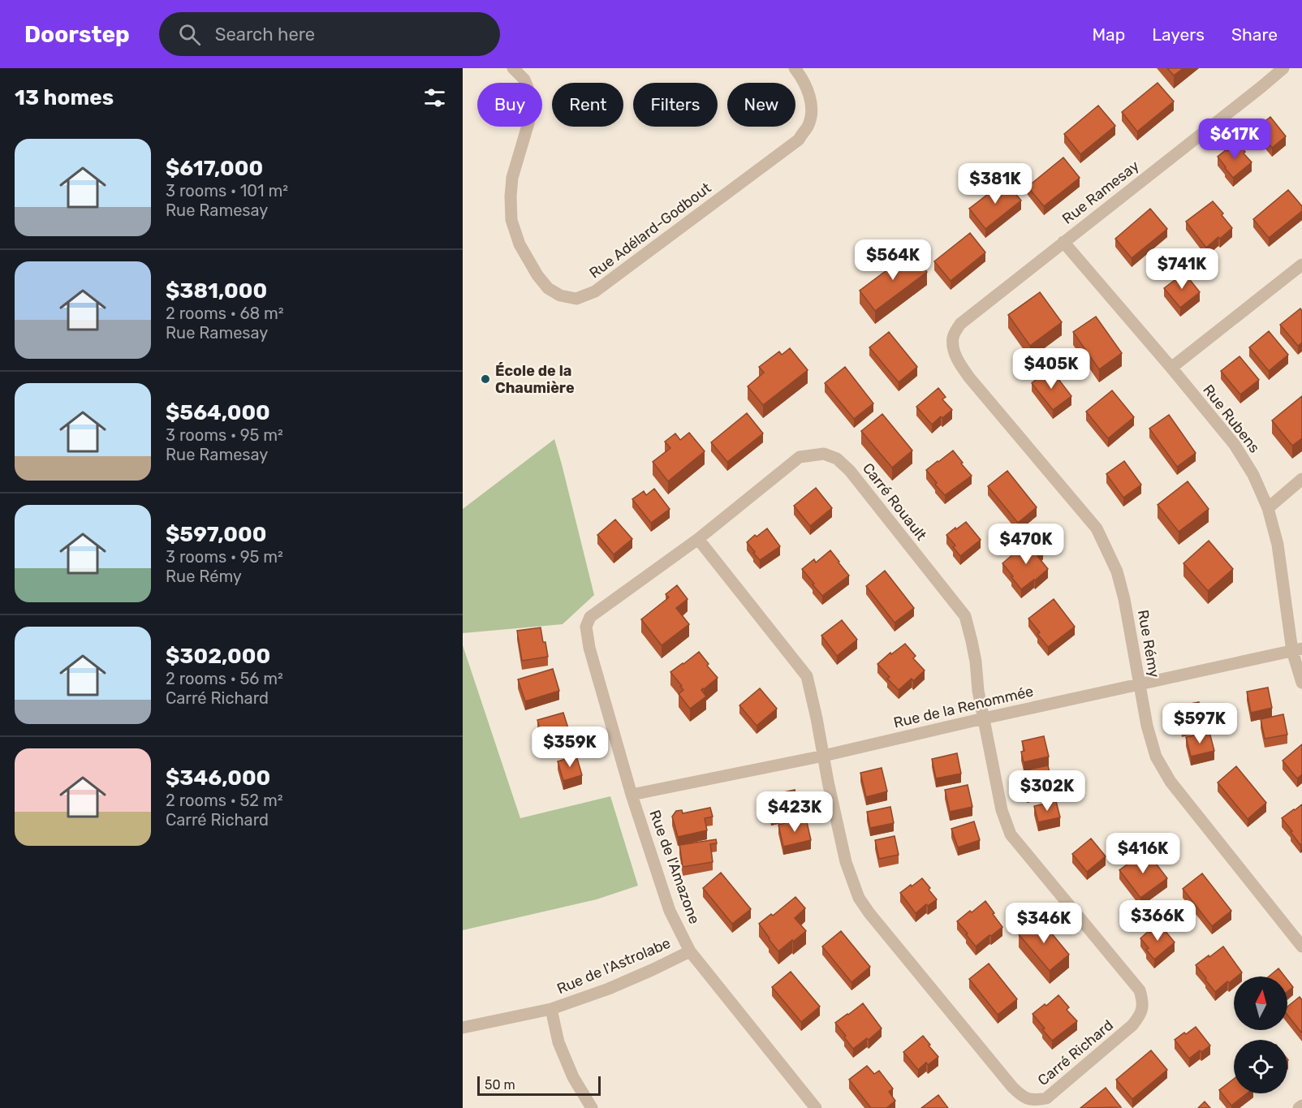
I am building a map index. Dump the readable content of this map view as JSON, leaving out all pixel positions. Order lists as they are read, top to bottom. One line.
{"streets":{"street":["Rue Ramesay","Rue Adélard-Godbout","Rue Rubens","Carré Rouault","Rue Rémy","Rue de la Renommée","Rue de l'Amazone","Rue de l'Astrolabe","Carré Richard"]},"crossings":[["Rue Ramesay","Rue Rubens"],["Rue Ramesay","Rue Rémy"],["Rue Rubens","Rue de la Renommée"],["Carré Rouault","Rue de la Renommée"],["Carré Rouault","Rue de l'Amazone"],["Carré Rouault","Carré Richard"],["Rue Rémy","Rue de la Renommée"],["Rue de la Renommée","Rue de l'Amazone"],["Rue de la Renommée","Carré Richard"],["Rue de l'Amazone","Rue de l'Astrolabe"]],"places":["École de la Chaumière"],"scale_bar":"50 m","north":"top","page":{"header":"Doorstep","search":"Search here","nav":["Map","Layers","Share"],"heading":"13 homes","chip":["Buy","Rent","Filters","New"],"price":["$617K","$381K","$564K","$741K","$405K","$470K","$597K","$359K","$302K","$423K","$416K","$366K","$346K"],"list":[{"name":"$617,000","note":"3 rooms · 101 m² · Rue Ramesay"},{"name":"$381,000","note":"2 rooms · 68 m² · Rue Ramesay"},{"name":"$564,000","note":"3 rooms · 95 m² · Rue Ramesay"},{"name":"$597,000","note":"3 rooms · 95 m² · Rue Rémy"},{"name":"$302,000","note":"2 rooms · 56 m² · Carré Richard"},{"name":"$346,000","note":"2 rooms · 52 m² · Carré Richard"}],"scale":"50 m"}}
